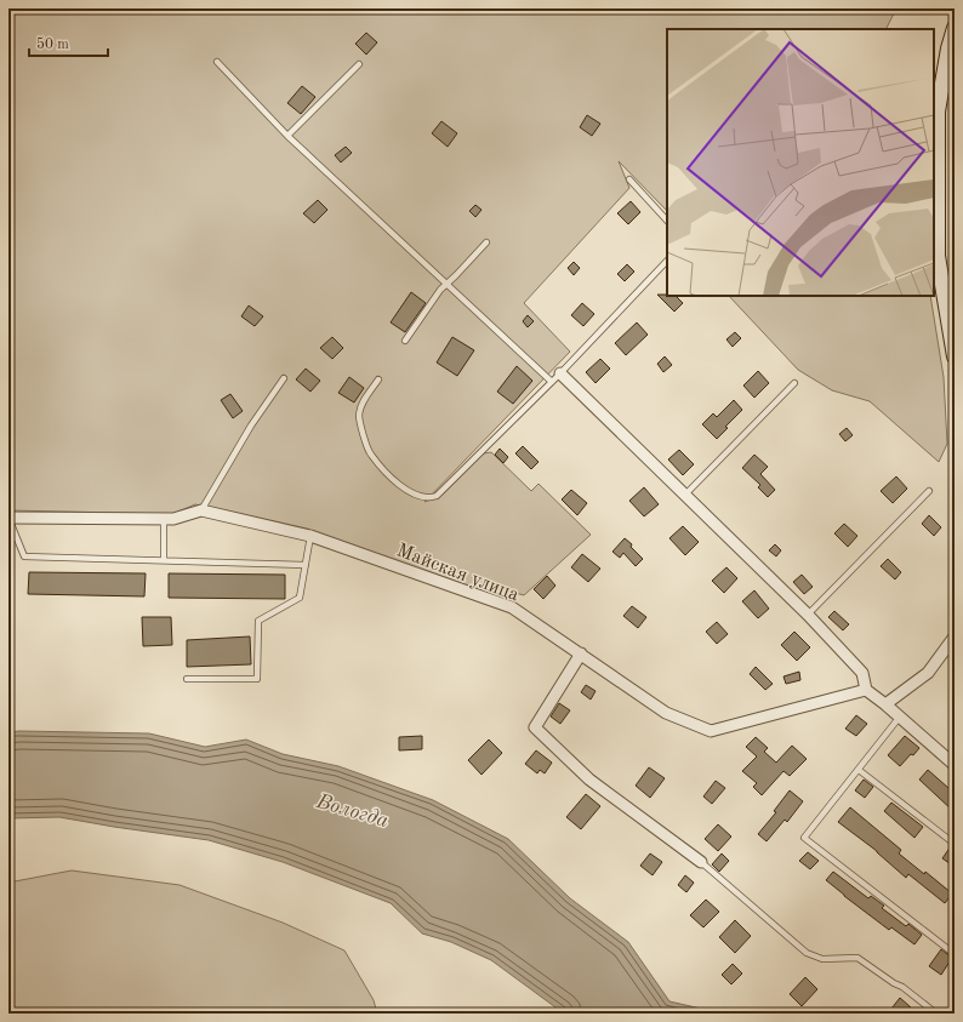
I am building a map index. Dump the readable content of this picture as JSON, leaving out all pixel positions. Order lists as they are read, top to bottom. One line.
{"streets":{"street":["Майская улица"]},"water":["Вологда"],"scale_bar":"50 m"}
